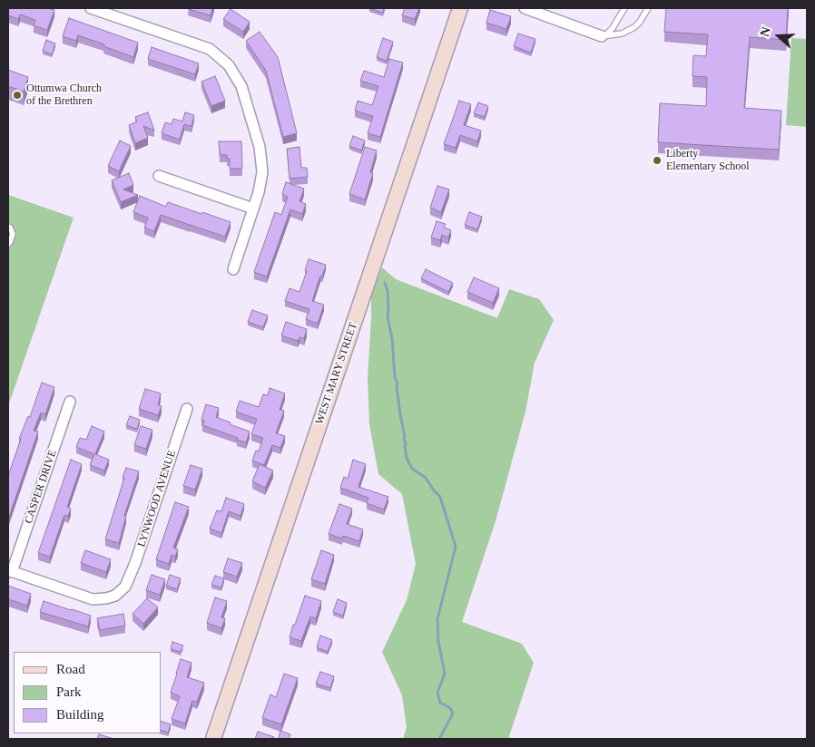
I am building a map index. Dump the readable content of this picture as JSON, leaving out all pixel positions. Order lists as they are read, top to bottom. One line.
{"streets":{"main road":["WEST MARY STREET"],"street":["CASPER DRIVE","LYNWOOD AVENUE"]},"crossings":[["CASPER DRIVE","LYNWOOD AVENUE"]],"places":["Ottumwa Church of the Brethren","Liberty Elementary School"],"legend":["Road","Park","Building"],"north":"left"}
